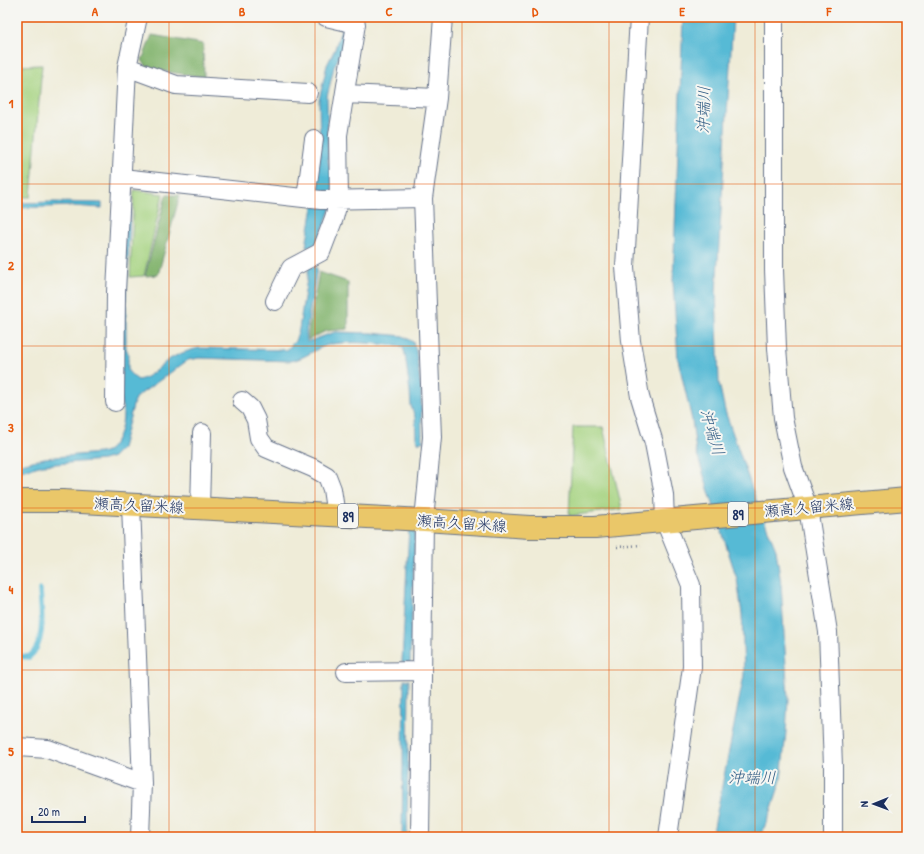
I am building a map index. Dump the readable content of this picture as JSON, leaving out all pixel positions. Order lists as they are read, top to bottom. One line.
{"streets":{"main road":["瀬高久留米線","89"]},"water":["沖端川"],"scale_bar":"20 m","north":"left","grid":{"columns":["A","B","C","D","E","F"],"rows":["1","2","3","4","5"]}}
